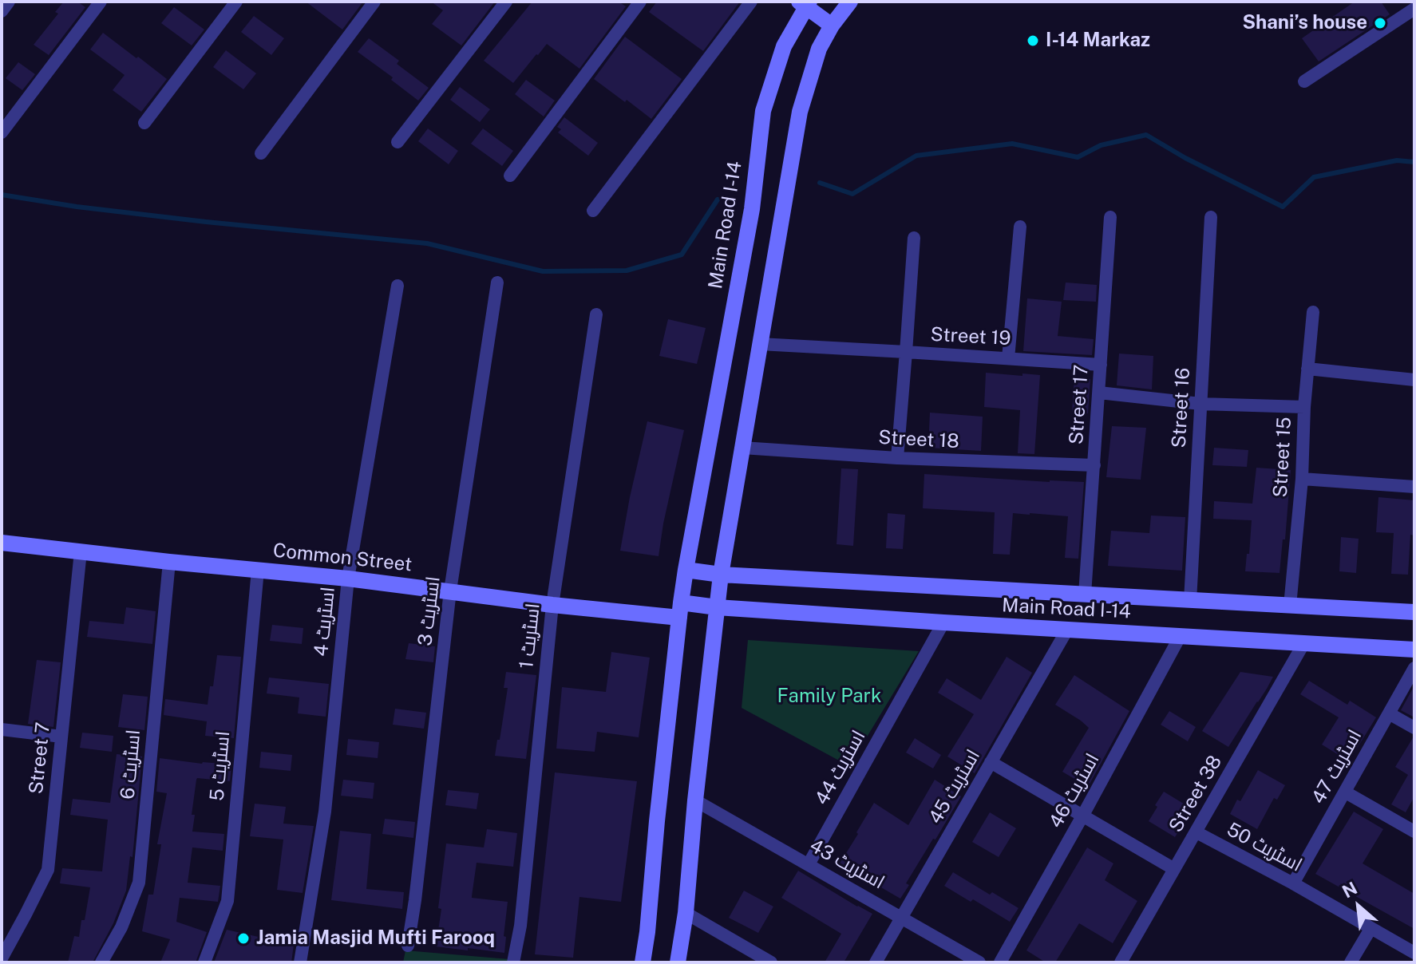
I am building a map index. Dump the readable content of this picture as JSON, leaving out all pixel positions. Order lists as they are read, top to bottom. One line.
{"streets":{"main road":["Main Road I-14","Common Street"],"street":["Street 19","Street 17","Street 16","Street 18","Street 15","اسٹریٹ 3","اسٹریٹ 4","اسٹریٹ 1","Street 7","اسٹریٹ 6","اسٹریٹ 5","اسٹریٹ 47","اسٹریٹ 44","اسٹریٹ 45","اسٹریٹ 46","Street 38","اسٹریٹ 50","اسٹریٹ 43"]},"crossings":[["Main Road I-14","Street 17"],["Main Road I-14","Street 16"],["Main Road I-14","Street 15"],["Main Road I-14","Common Street"],["Main Road I-14","اسٹریٹ 44"],["Main Road I-14","اسٹریٹ 45"],["Main Road I-14","اسٹریٹ 46"],["Main Road I-14","Street 38"],["Street 19","Street 17"],["Street 19","Street 18"],["Street 17","Street 18"],["Common Street","اسٹریٹ 3"],["Common Street","اسٹریٹ 4"],["Common Street","اسٹریٹ 1"],["Common Street","Street 7"],["Common Street","اسٹریٹ 6"],["Common Street","اسٹریٹ 5"],["اسٹریٹ 47","اسٹریٹ 50"],["اسٹریٹ 44","اسٹریٹ 43"],["اسٹریٹ 45","اسٹریٹ 43"],["Street 38","اسٹریٹ 50"]],"parks":["Family Park"],"places":["Shani’s house","I-14 Markaz","Jamia Masjid Mufti Farooq"],"north":"top left"}
